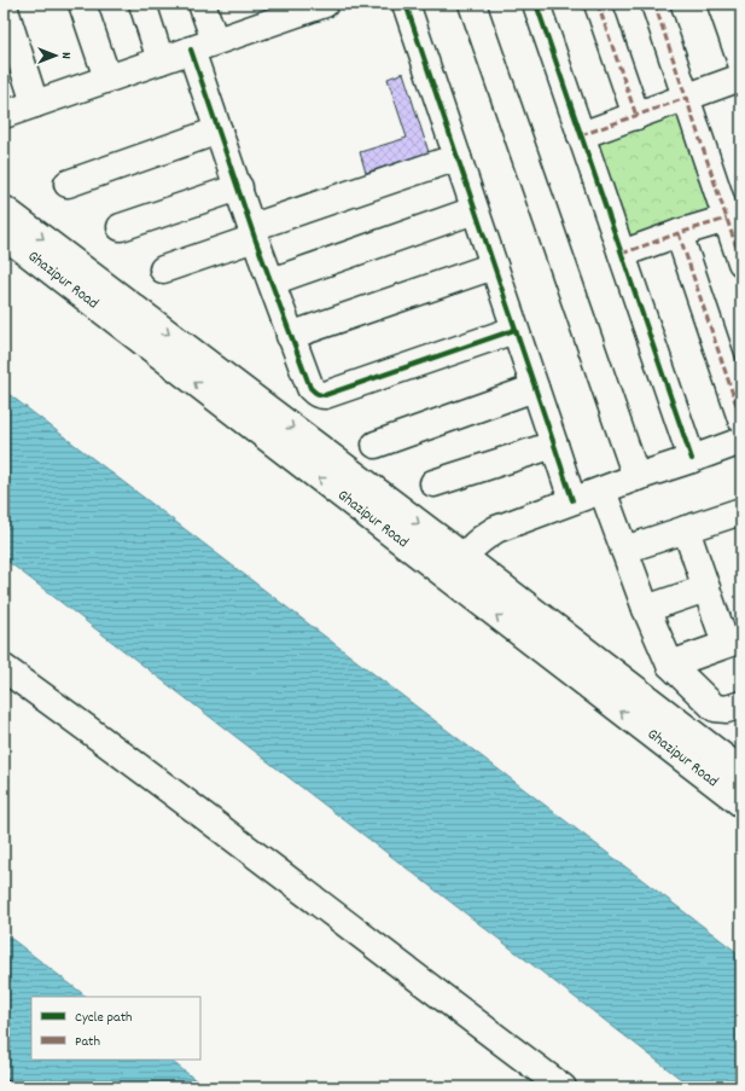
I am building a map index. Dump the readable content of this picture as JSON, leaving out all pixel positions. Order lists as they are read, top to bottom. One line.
{"streets":{"street":["Ghazipur Road"]},"legend":["Cycle path","Path"],"north":"right"}
